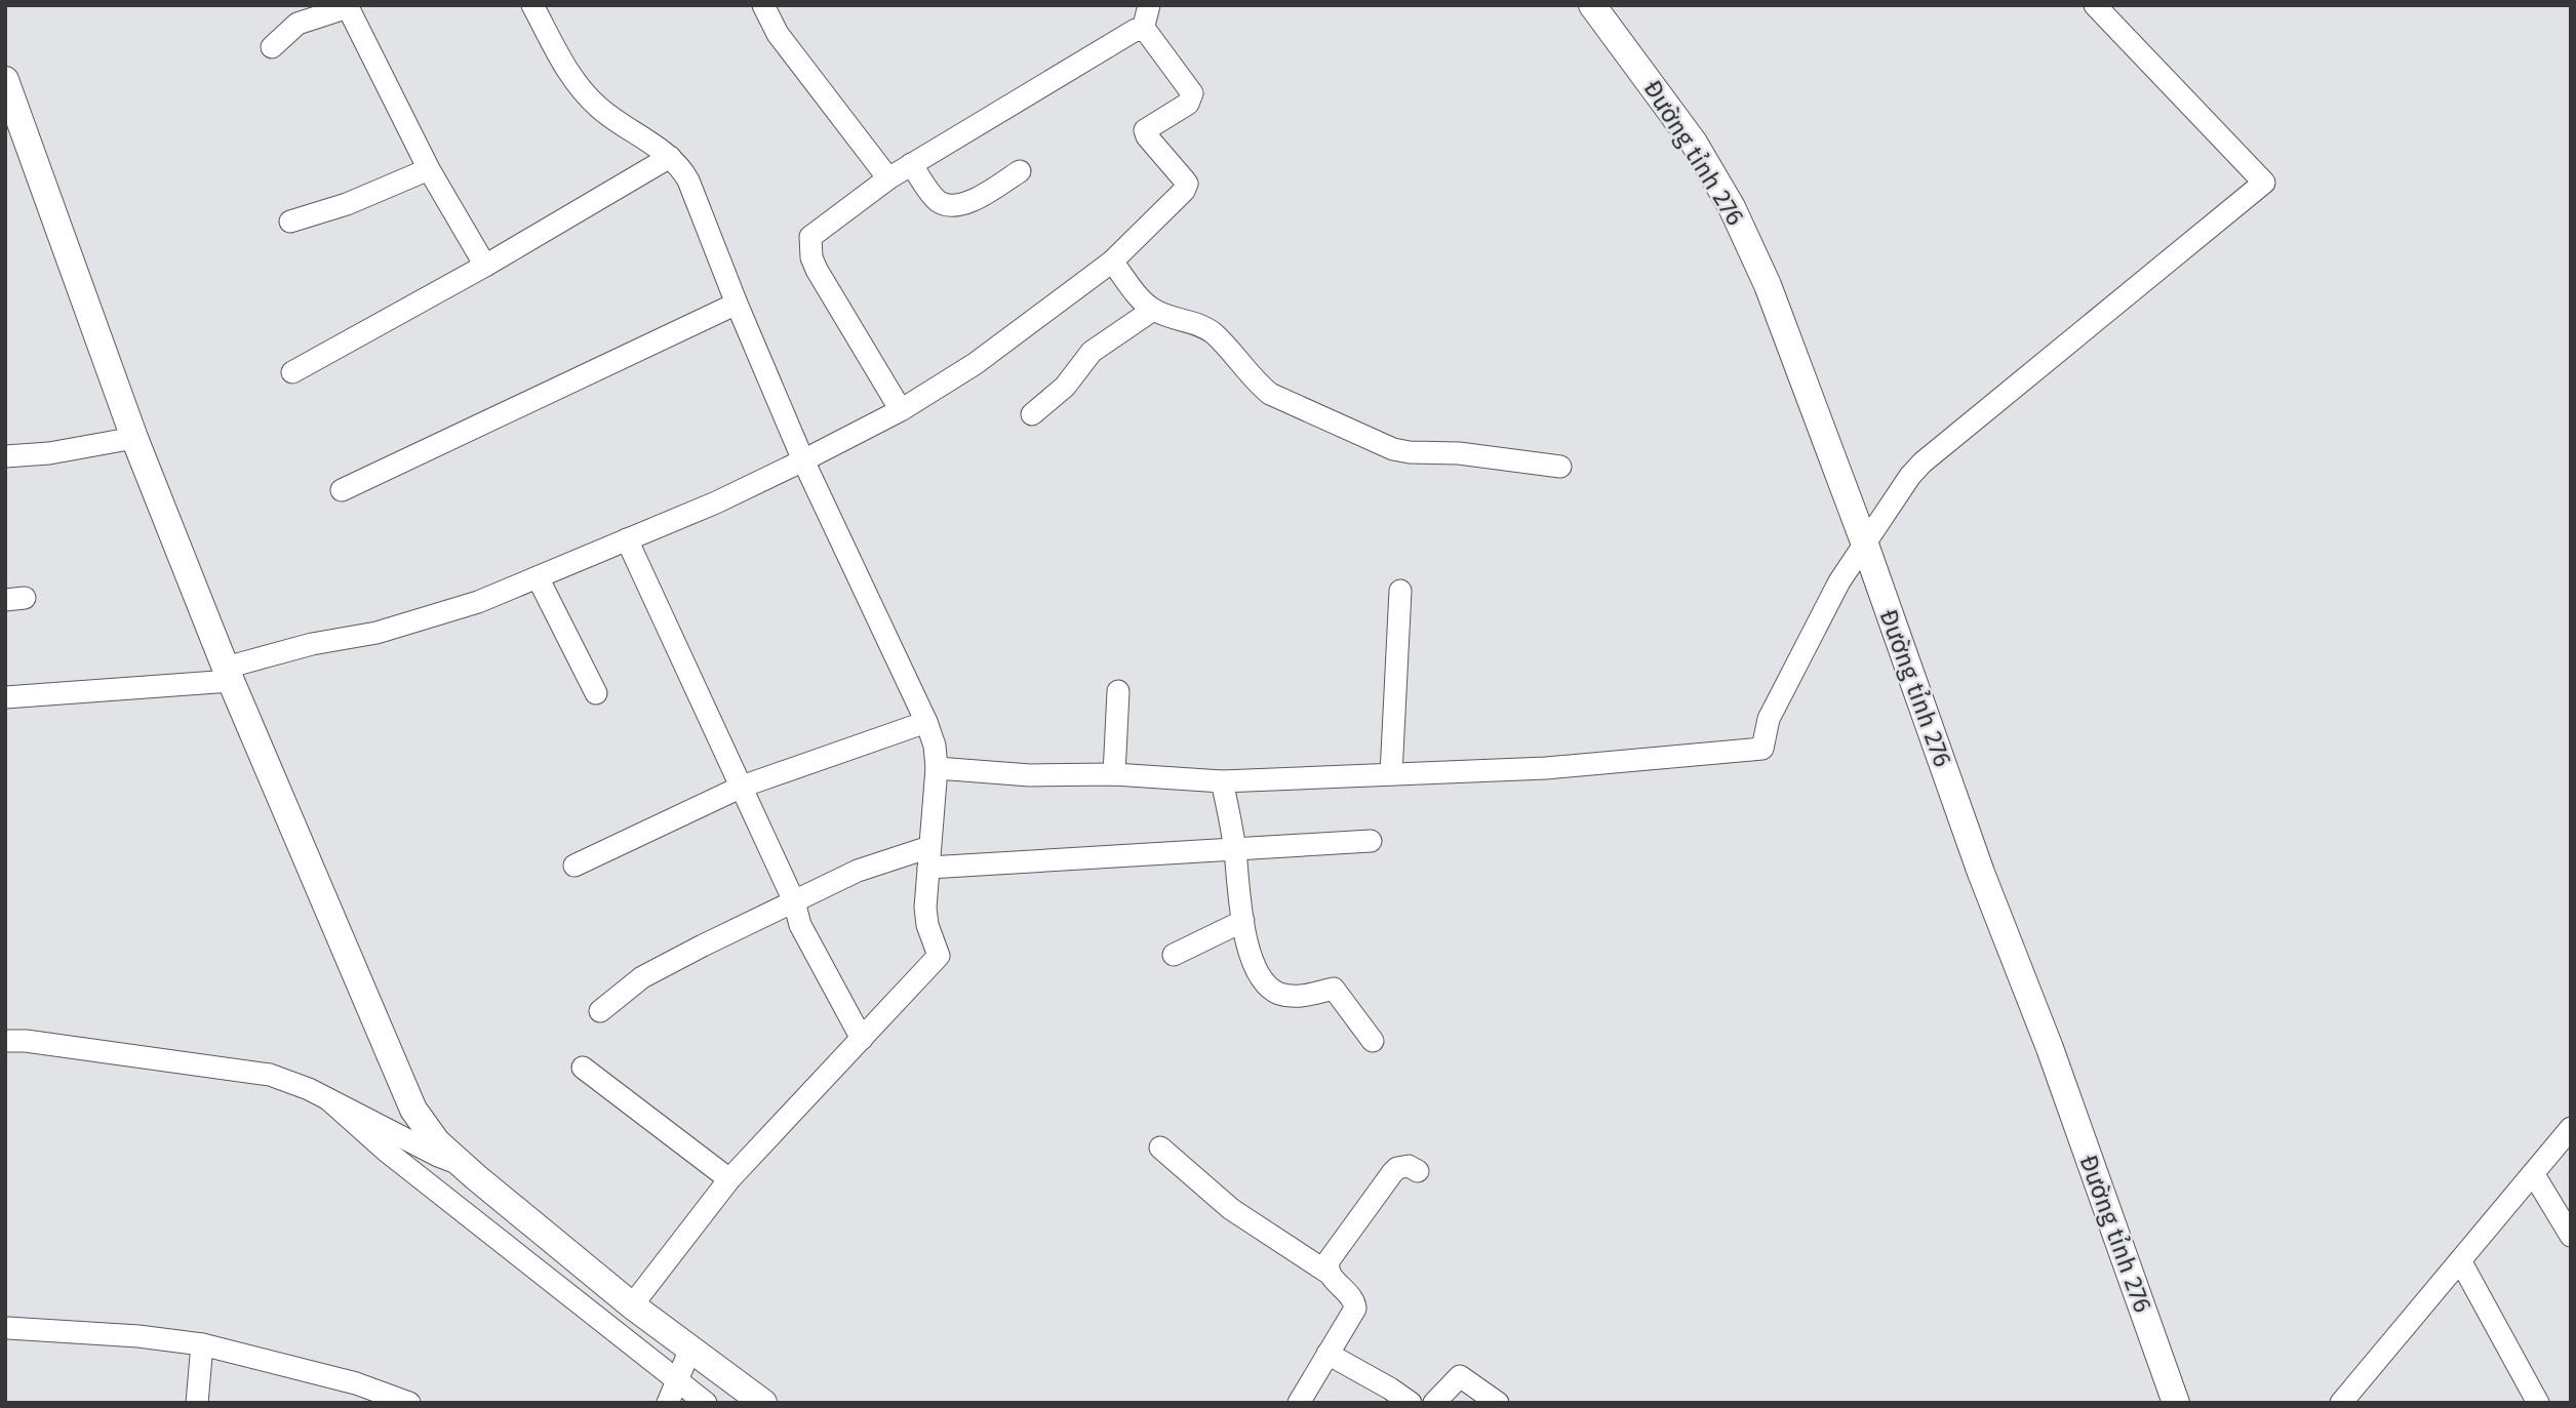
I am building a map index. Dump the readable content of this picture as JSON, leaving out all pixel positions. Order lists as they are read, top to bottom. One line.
{"streets":{"main road":["Đường tỉnh 276"]}}
